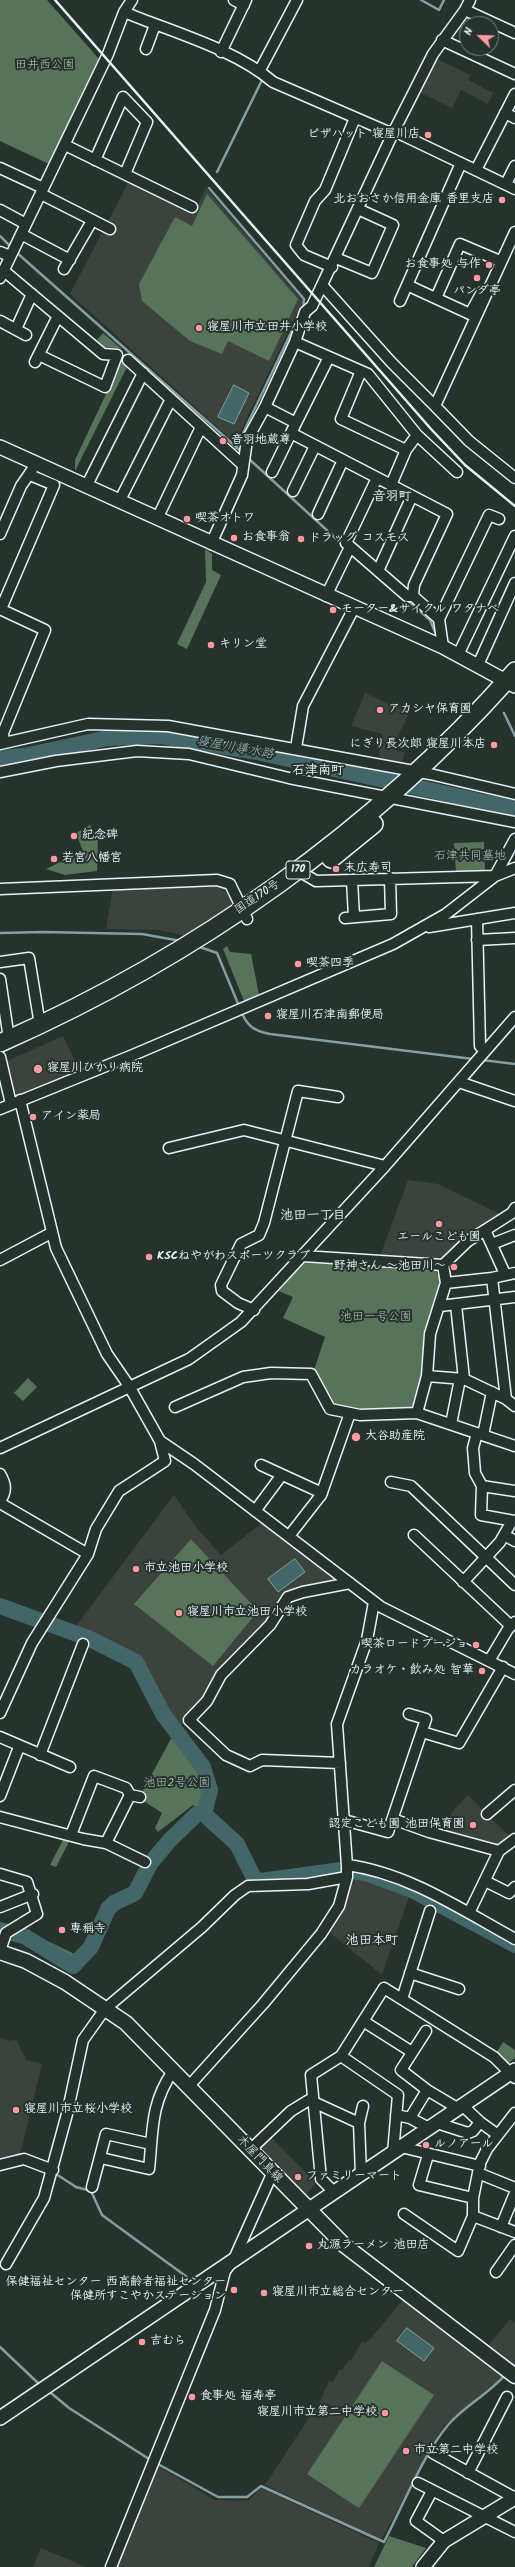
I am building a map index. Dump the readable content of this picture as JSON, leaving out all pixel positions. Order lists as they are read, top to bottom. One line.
{"streets":{"highway":["170","国道170号"],"main road":["木屋門真線"]},"districts":["音羽町","石津南町","池田一丁目","池田本町"],"water":["寝屋川導水路"],"parks":["田井西公園","石津共同墓地","池田一号公園","池田2号公園"],"places":["ピザハット 寝屋川店","北おおさか信用金庫 香里支店","お食事処 与作","パンダ亭","寝屋川市立田井小学校","音羽地蔵尊","喫茶オトワ","お食事翁","ドラッグ コスモス","モーター&サイクル ワタナベ","キリン堂","アカシヤ保育園","にぎり長次郎 寝屋川本店","紀念碑","若宮八幡宮","末広寿司","喫茶四季","寝屋川石津南郵便局","寝屋川ひかり病院","アイン薬局","エールこども園","KSCねやがわスポーツクラブ","野神さん ～池田川～","大谷助産院","市立池田小学校","寝屋川市立池田小学校","喫茶ロードプージョ","カラオケ・飲み処 智華","認定こども園 池田保育園","専稱寺","寝屋川市立桜小学校","ルノアール","ファミリーマート","丸源ラーメン 池田店","保健福祉センター 西高齢者福祉センター 保健所すこやかステーション","寝屋川市立総合センター","吉むら","食事処 福寿亭","寝屋川市立第二中学校","市立第二中学校"],"north":"top left"}
